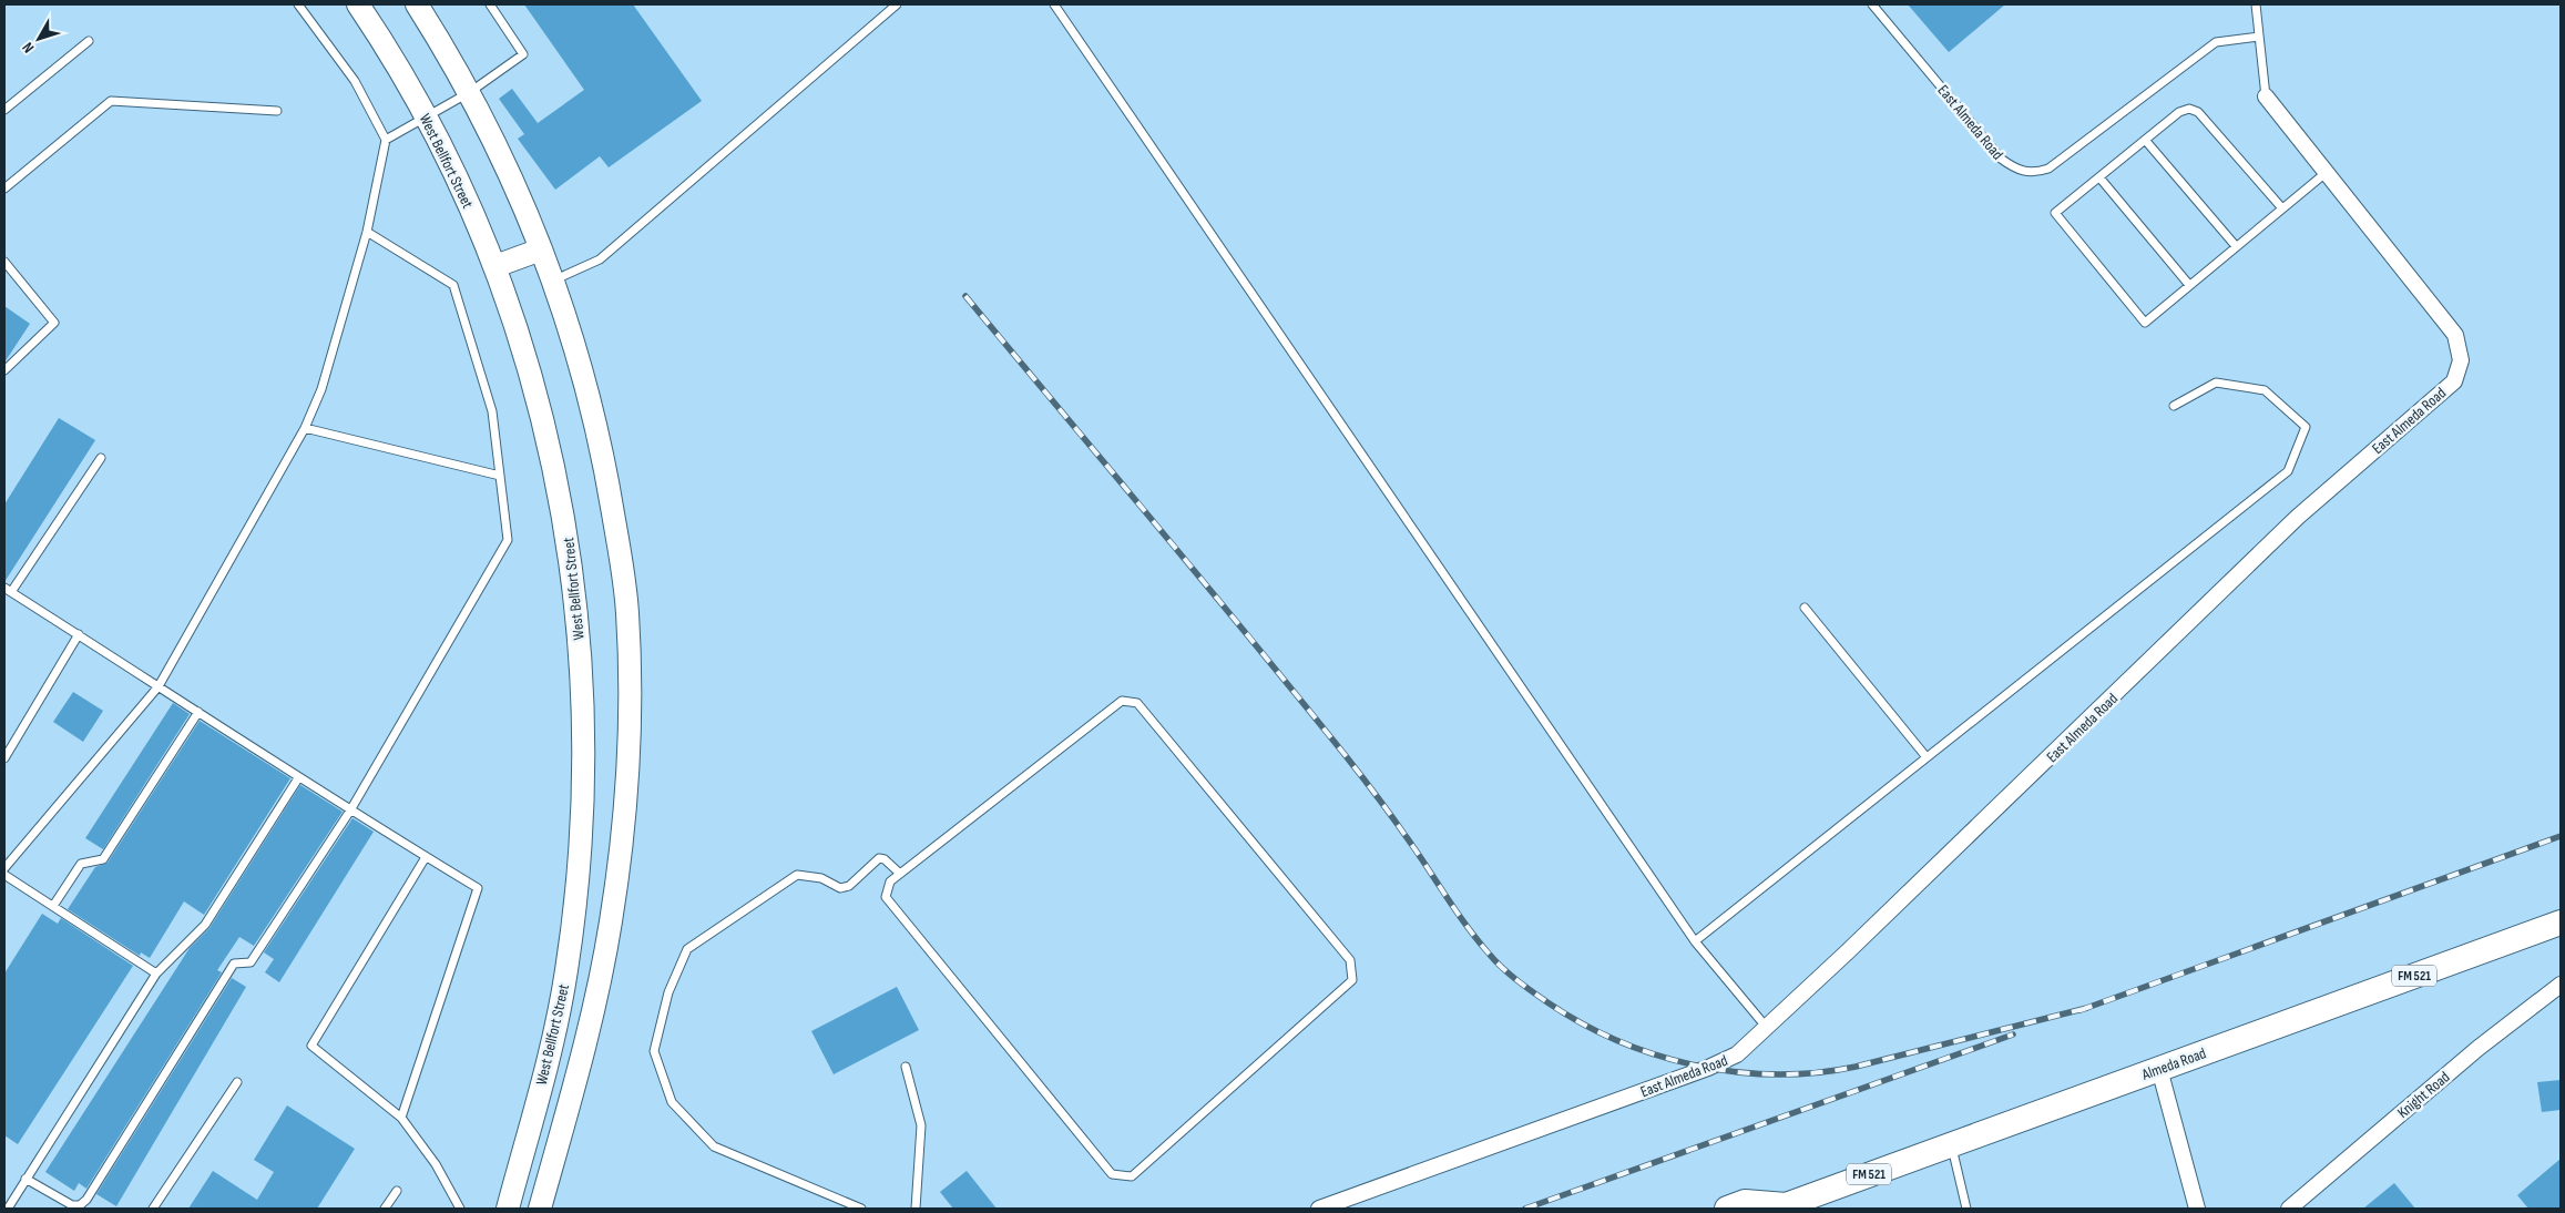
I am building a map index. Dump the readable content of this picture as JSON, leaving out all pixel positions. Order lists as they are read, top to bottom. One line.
{"streets":{"main road":["West Bellfort Street","FM 521","Almeda Road"],"street":["East Almeda Road","Knight Road"]},"north":"bottom left"}
